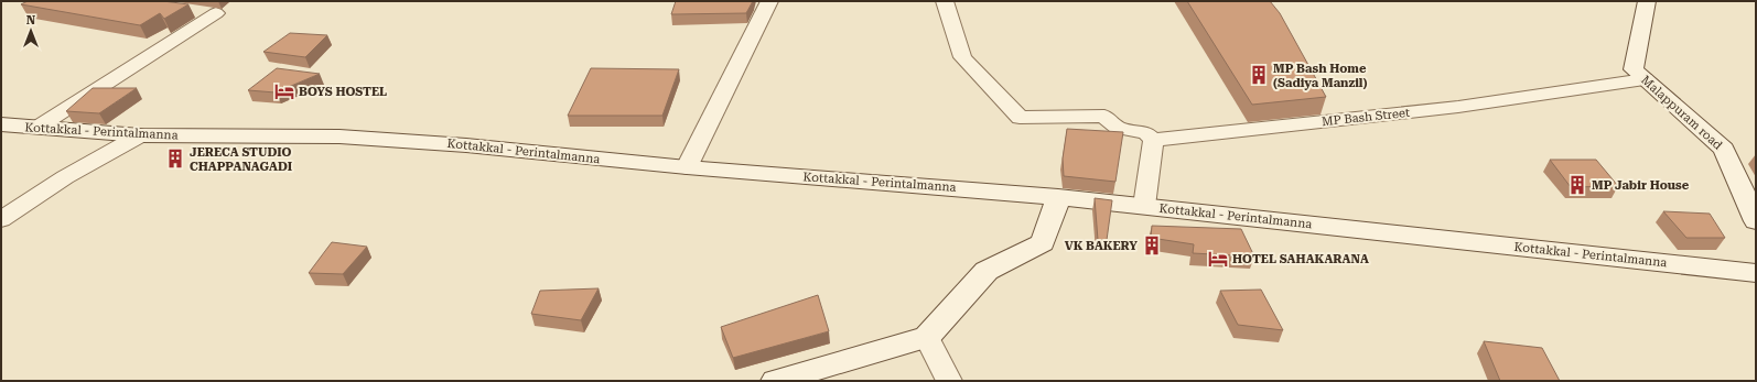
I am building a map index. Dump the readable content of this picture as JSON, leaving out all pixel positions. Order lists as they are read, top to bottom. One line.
{"streets":{"main road":["Malappuram road","Kottakkal - Perintalmanna"],"street":["MP Bash Street"]},"crossings":[["Malappuram road","MP Bash Street"]],"places":{"building":["MP Bash Home (Sadiya Manzil)","JERECA STUDIO CHAPPANAGADI","MP Jabir House","VK BAKERY"],"hotel":["BOYS HOSTEL","HOTEL SAHAKARANA"]},"north":"top"}
